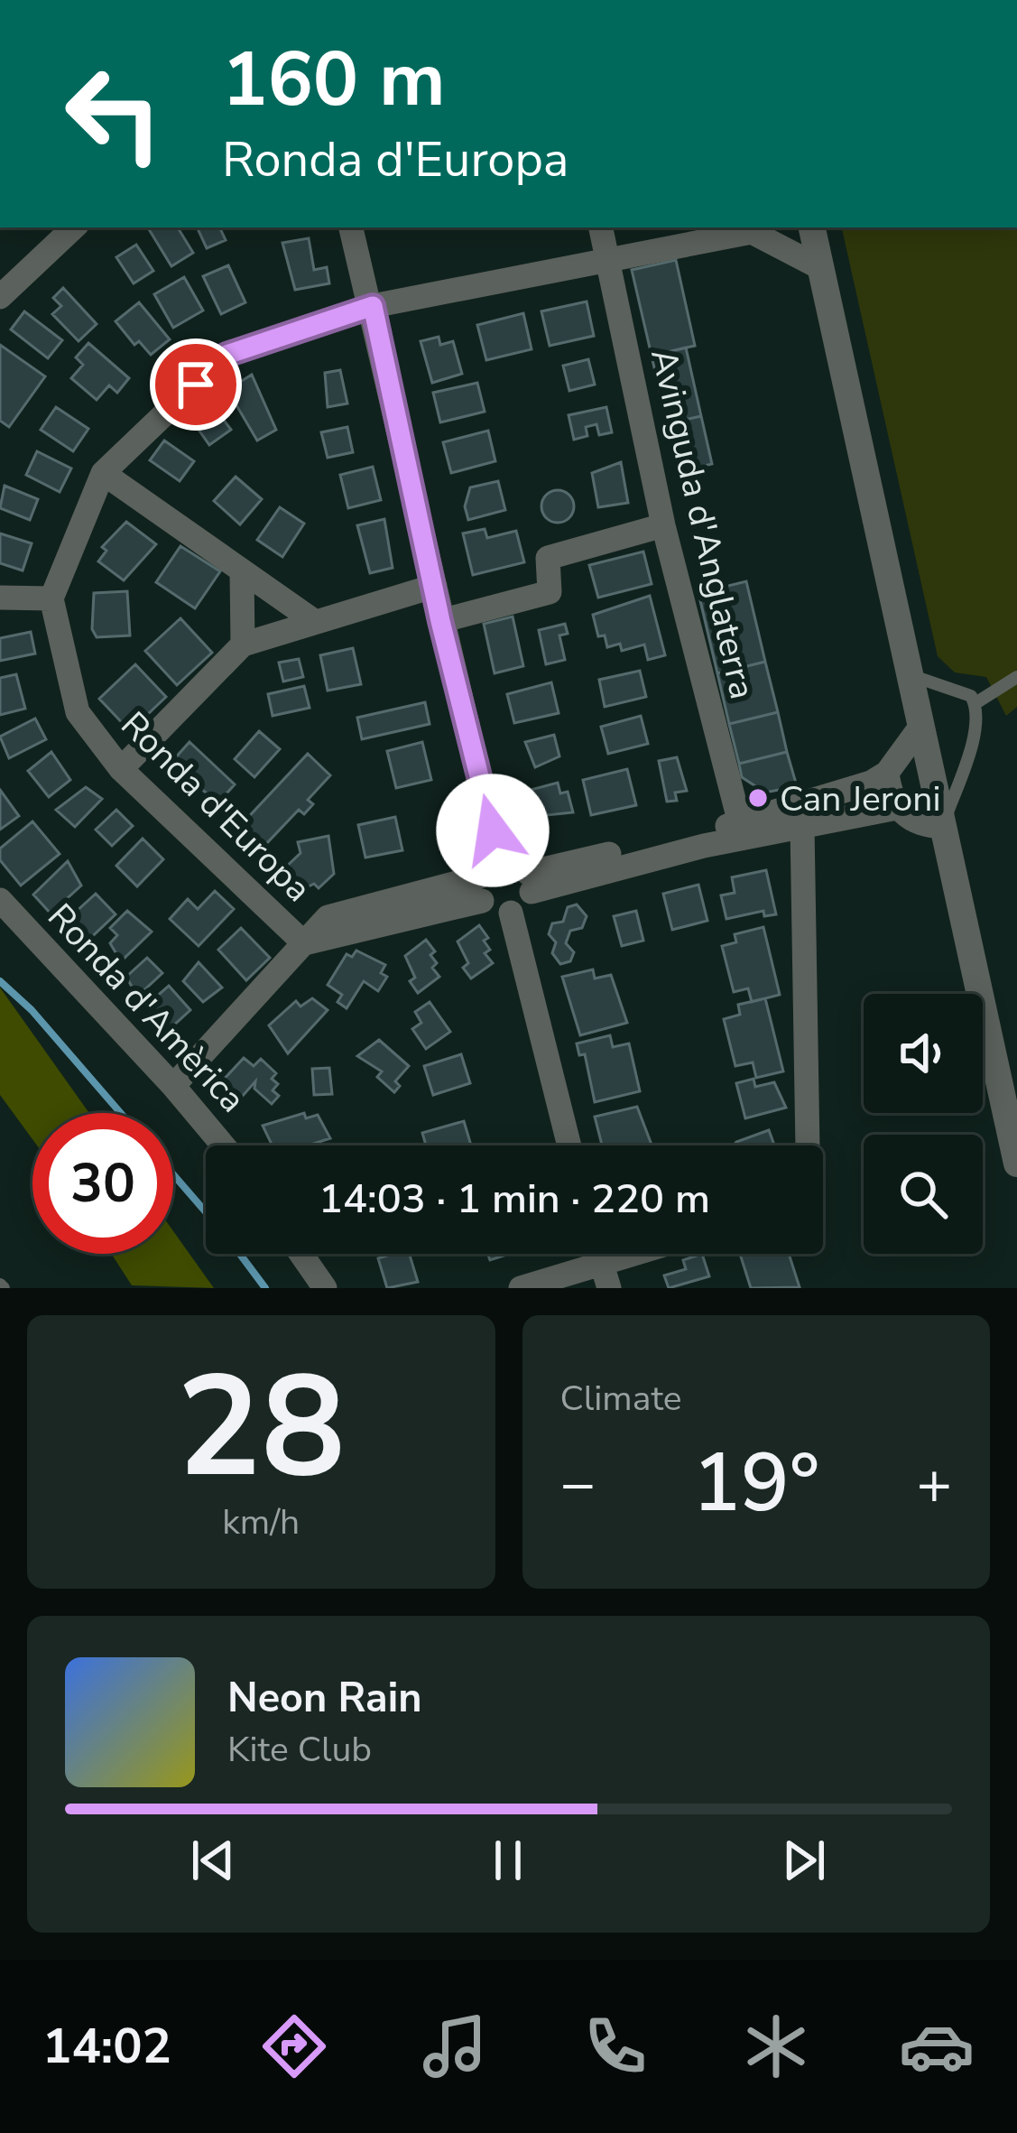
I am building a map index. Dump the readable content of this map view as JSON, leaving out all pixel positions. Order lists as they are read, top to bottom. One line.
{"streets":{"street":["Avinguda d'Anglaterra","Ronda d'Europa","Ronda d'Amèrica"]},"places":["Can Jeroni"],"page":{"turn":["160 m","Ronda d'Europa"],"limit":"30","trip":"14:03 · 1 min · 220 m","tile":[["28","km/h"],"Climate"],"heat":["−","19°","+"],"song":["Neon Rain","Kite Club"],"tabs":"14:02"}}
